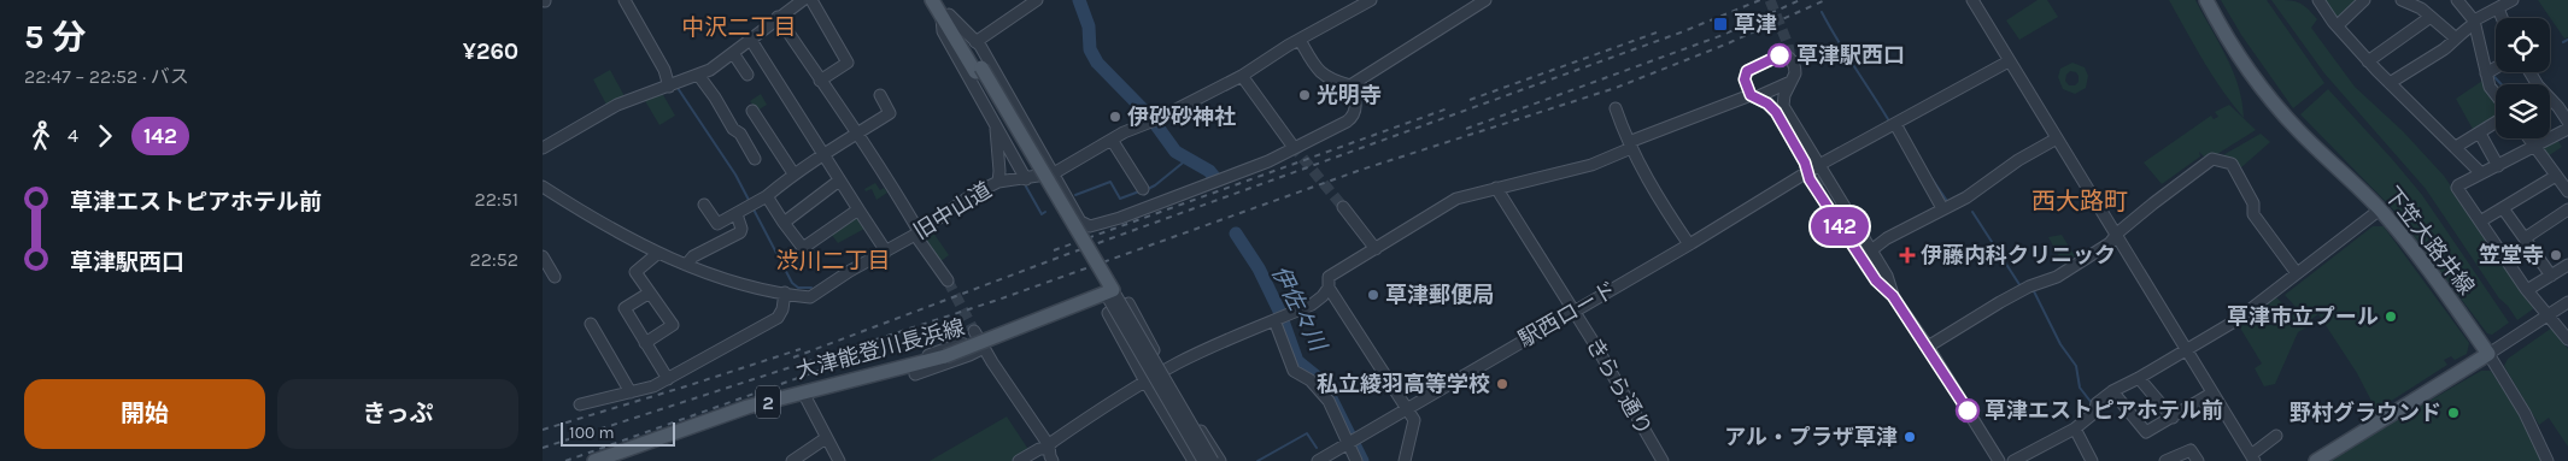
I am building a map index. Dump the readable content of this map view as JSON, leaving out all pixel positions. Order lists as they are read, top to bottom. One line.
{"streets":{"main road":["下笠大路井線","大津能登川長浜線","2"],"street":["旧中山道","駅西ロード","きらら通り"]},"crossings":[["駅西ロード","きらら通り"]],"districts":["中沢二丁目","西大路町","渋川二丁目"],"water":["伊佐々川"],"places":{"transit":["草津"],"other":["草津駅西口","光明寺","伊砂砂神社","笠堂寺","草津郵便局","草津市立プール","私立綾羽高等学校","草津エストピアホテル前","野村グラウンド","アル・プラザ草津"],"health":["伊藤内科クリニック"]},"lines":["bus line 142"],"scale_bar":"100 m","page":{"heading":["5 分","22:47 – 22:52 · バス","¥260"],"on_map":"142","legs":["4","142"],"list":[{"name":"草津エストピアホテル前","value":"22:51"},{"name":"草津駅西口","value":"22:52"}],"buttons":["開始","きっぷ"],"scale":"100 m"}}
